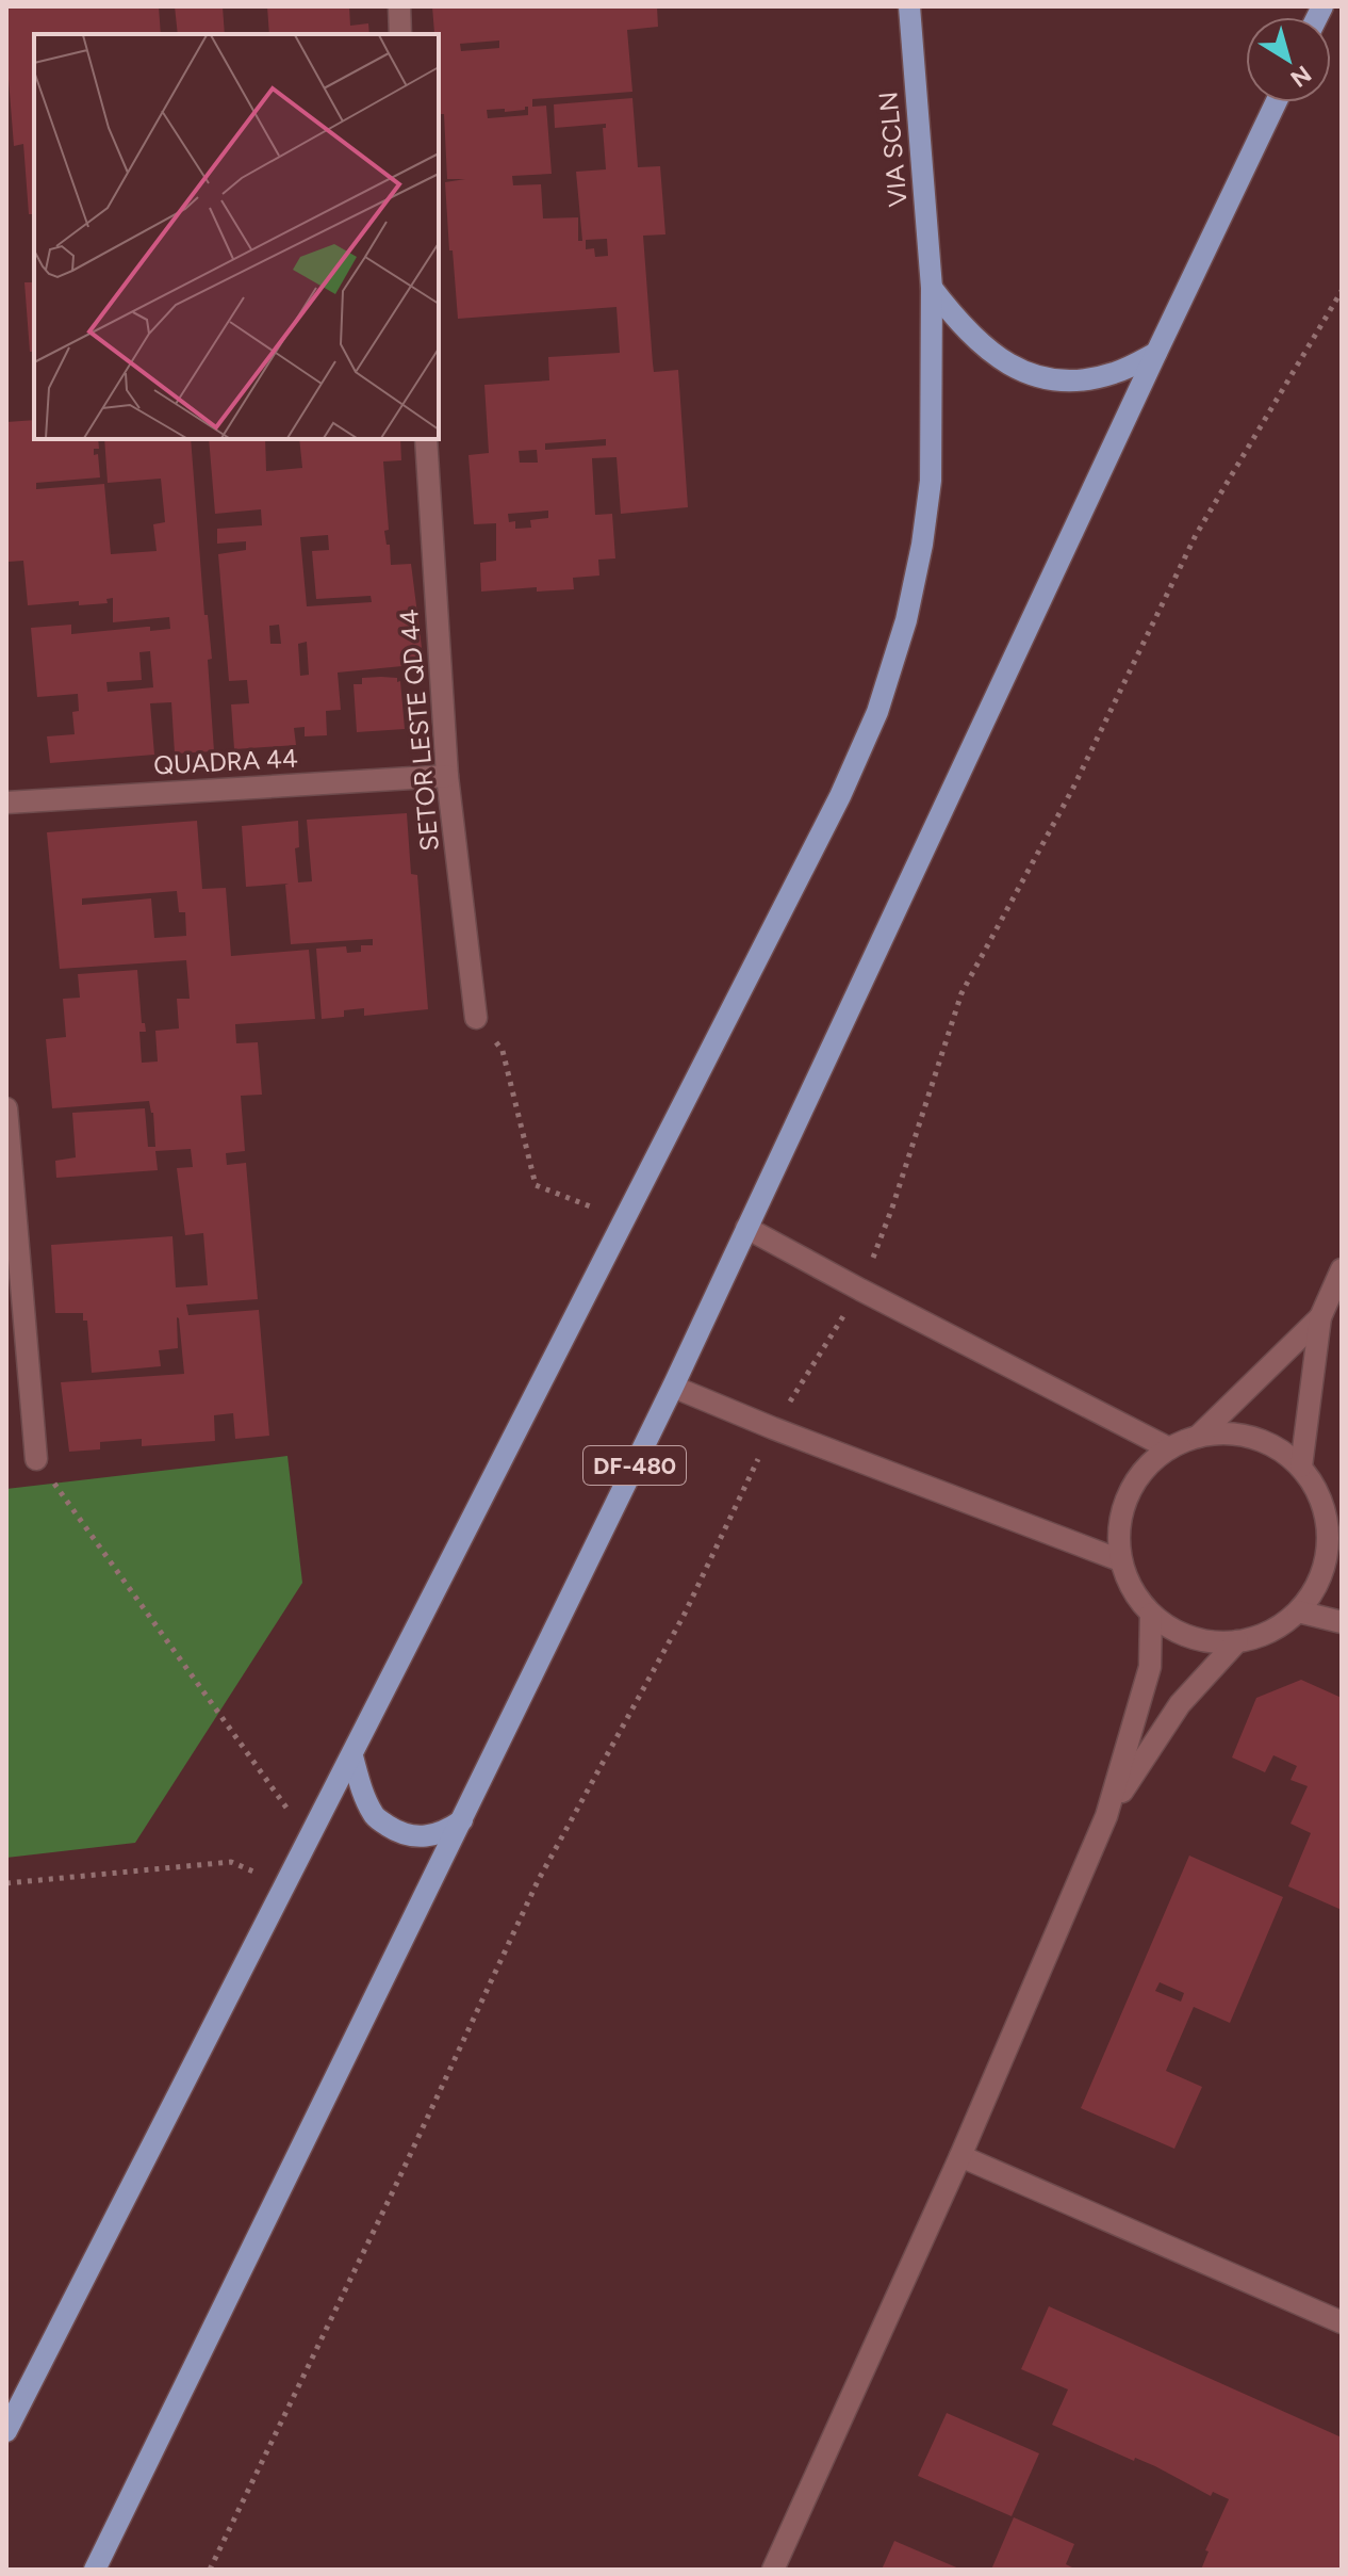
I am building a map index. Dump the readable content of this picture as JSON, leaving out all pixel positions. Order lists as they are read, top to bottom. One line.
{"streets":{"main road":["VIA SCLN","DF-480"],"street":["SETOR LESTE QD 44","QUADRA 44"]},"crossings":[["SETOR LESTE QD 44","QUADRA 44"]],"north":"bottom right"}
